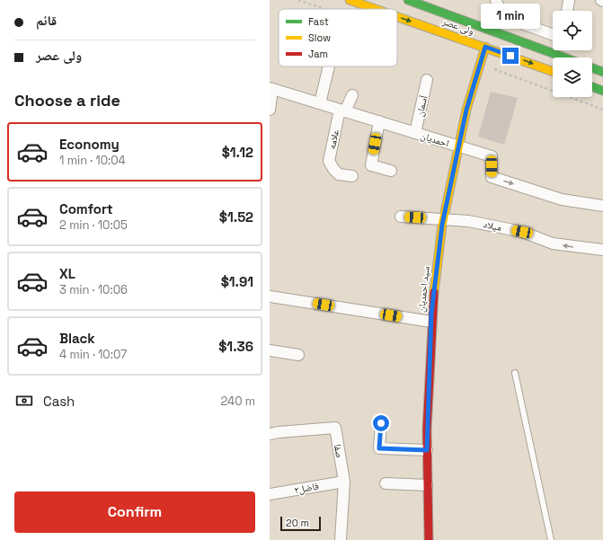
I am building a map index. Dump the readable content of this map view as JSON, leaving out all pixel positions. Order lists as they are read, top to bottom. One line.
{"streets":{"street":["ولی عصر","آسمان","علامه","احمدیان","میلاد","سید احمدیان","صفا","فاضل۲"]},"crossings":[["ولی عصر","سید احمدیان"],["آسمان","احمدیان"],["علامه","احمدیان"],["احمدیان","سید احمدیان"],["میلاد","سید احمدیان"],["صفا","فاضل۲"]],"one_way":["احمدیان","میلاد"],"legend":["Fast","Slow","Jam"],"scale_bar":"20 m","page":{"banner":["قائم","ولی عصر"],"bubble":"1 min","heading":"Choose a ride","list":[{"name":"Economy","note":"1 min · 10:04","value":"$1.12"},{"name":"Comfort","note":"2 min · 10:05","value":"$1.52"},{"name":"XL","note":"3 min · 10:06","value":"$1.91"},{"name":"Black","note":"4 min · 10:07","value":"$1.36"}],"pay":["Cash","240 m"],"buttons":"Confirm","scale":"20 m"}}
